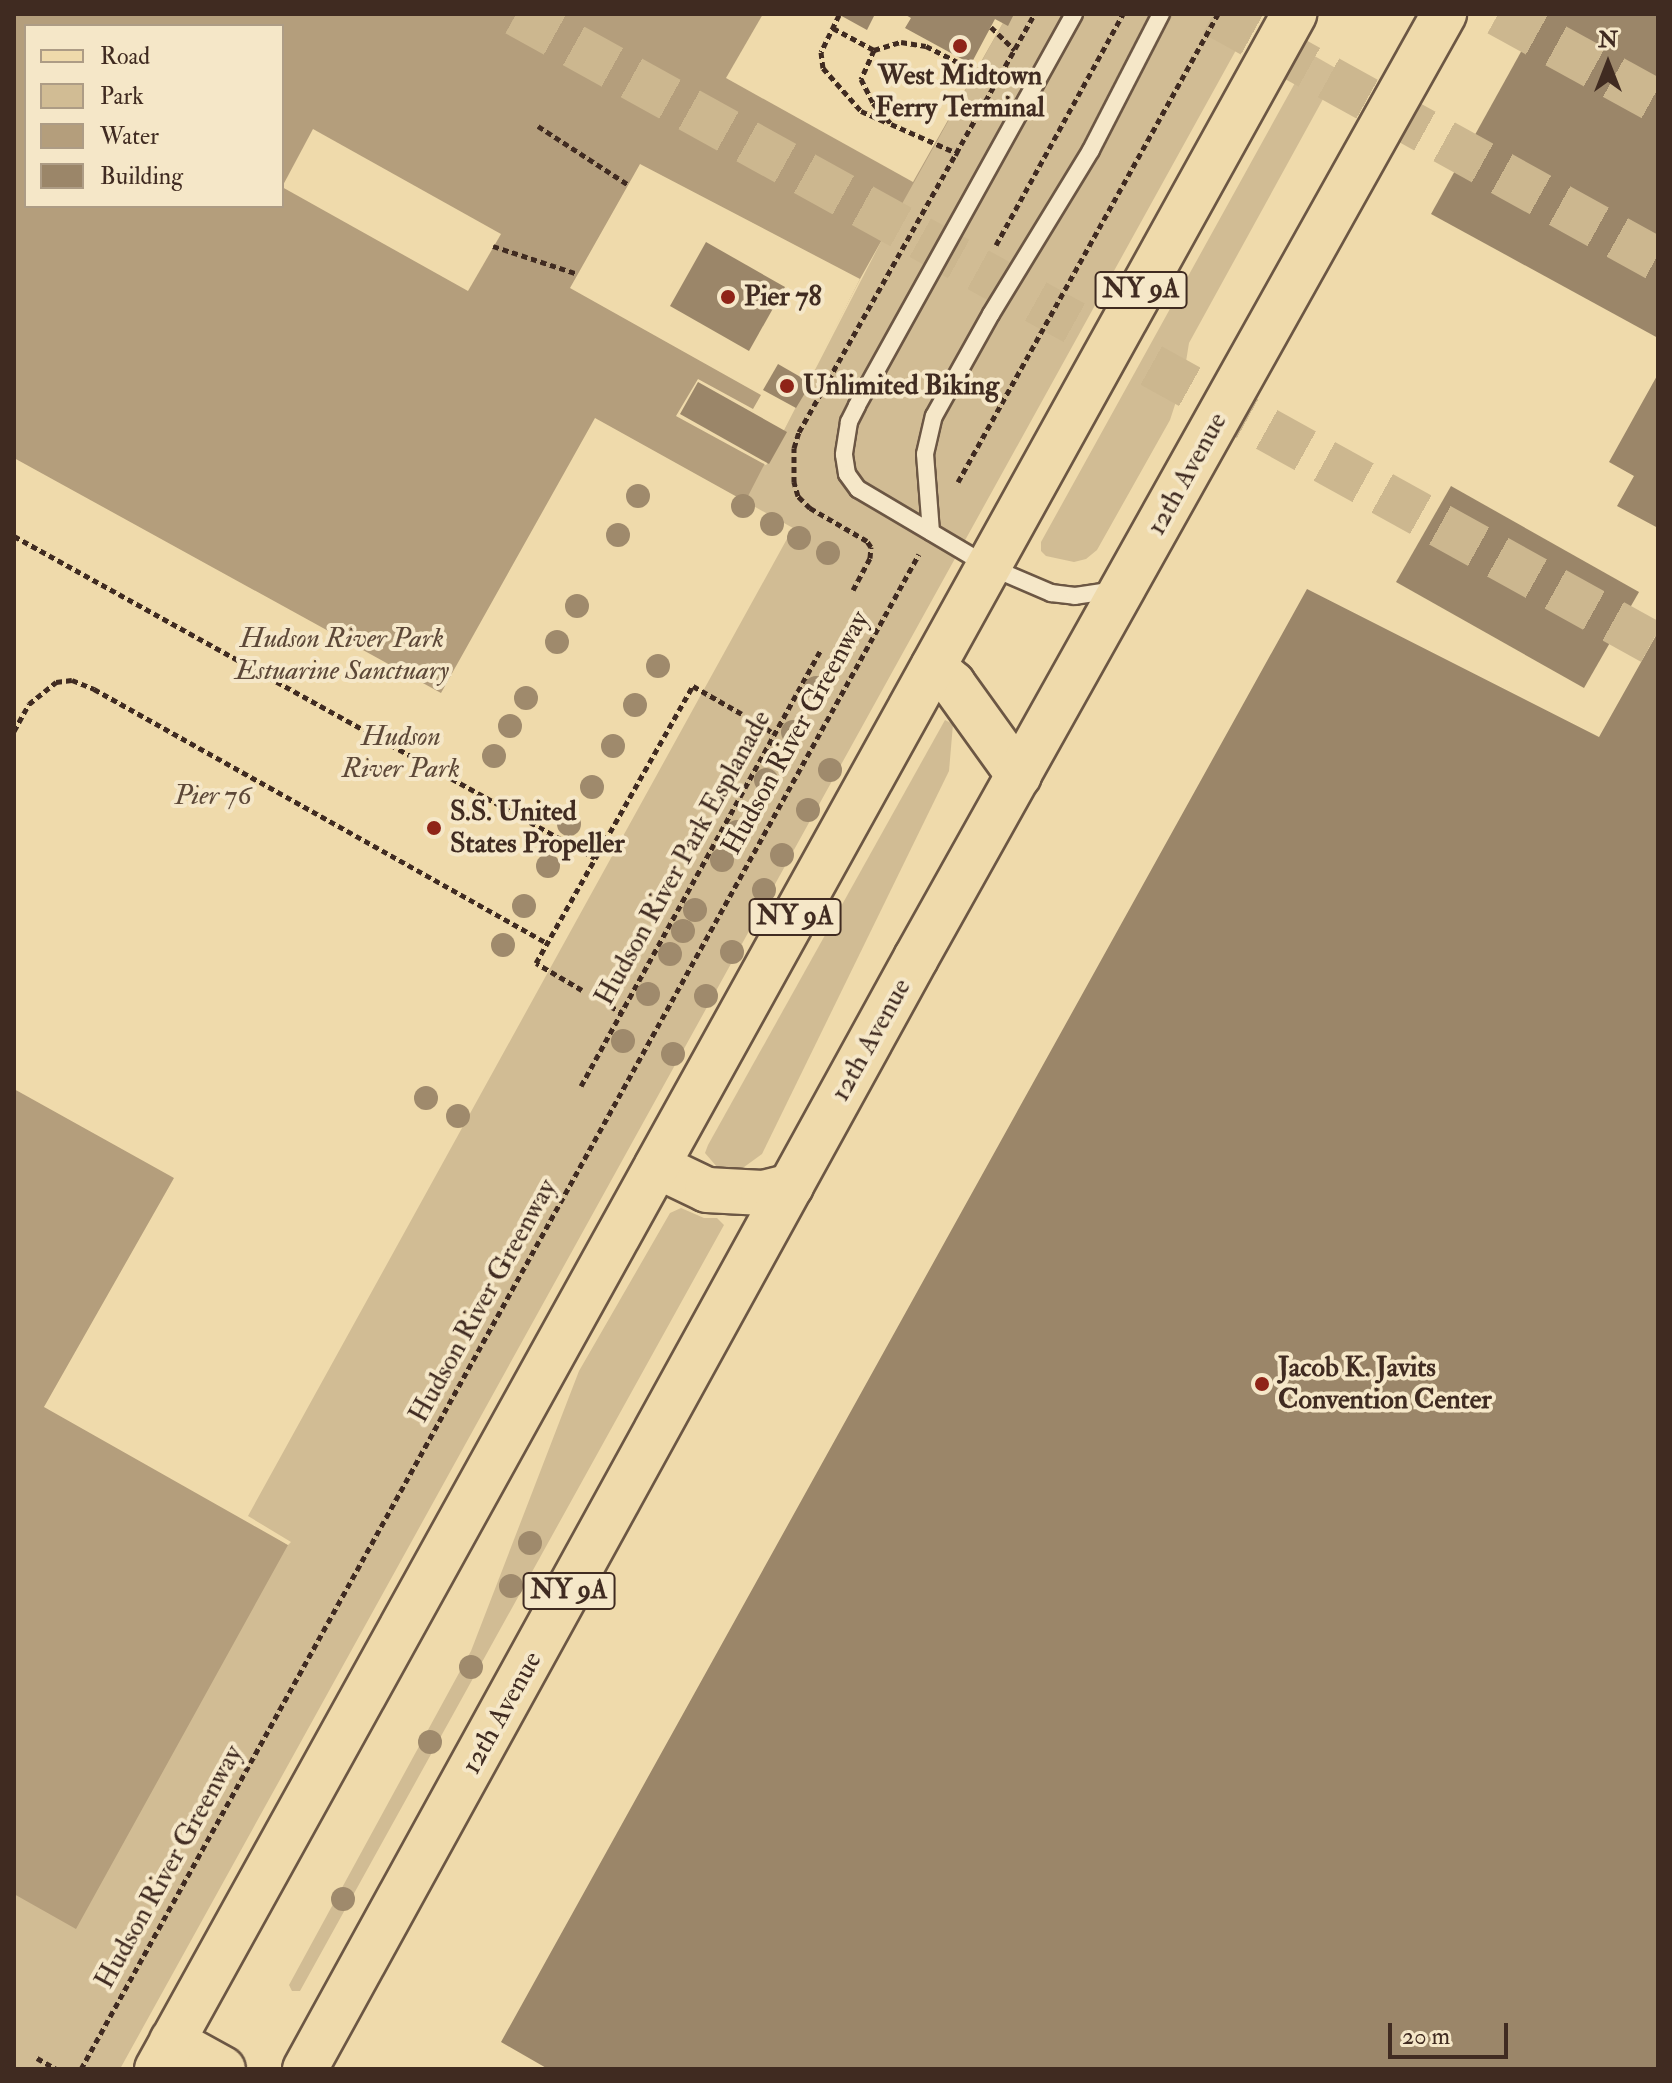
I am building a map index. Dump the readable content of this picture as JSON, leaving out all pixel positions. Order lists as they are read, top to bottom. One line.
{"streets":{"main road":["NY 9A","12th Avenue"],"path":["Hudson River Greenway","Hudson River Park Esplanade"]},"parks":["Hudson River Park Estuarine Sanctuary","Hudson River Park","Pier 76"],"places":["West Midtown Ferry Terminal","Pier 78","Unlimited Biking","S.S. United States Propeller","Jacob K. Javits Convention Center"],"legend":["Road","Park","Water","Building"],"scale_bar":"20 m","north":"top"}
